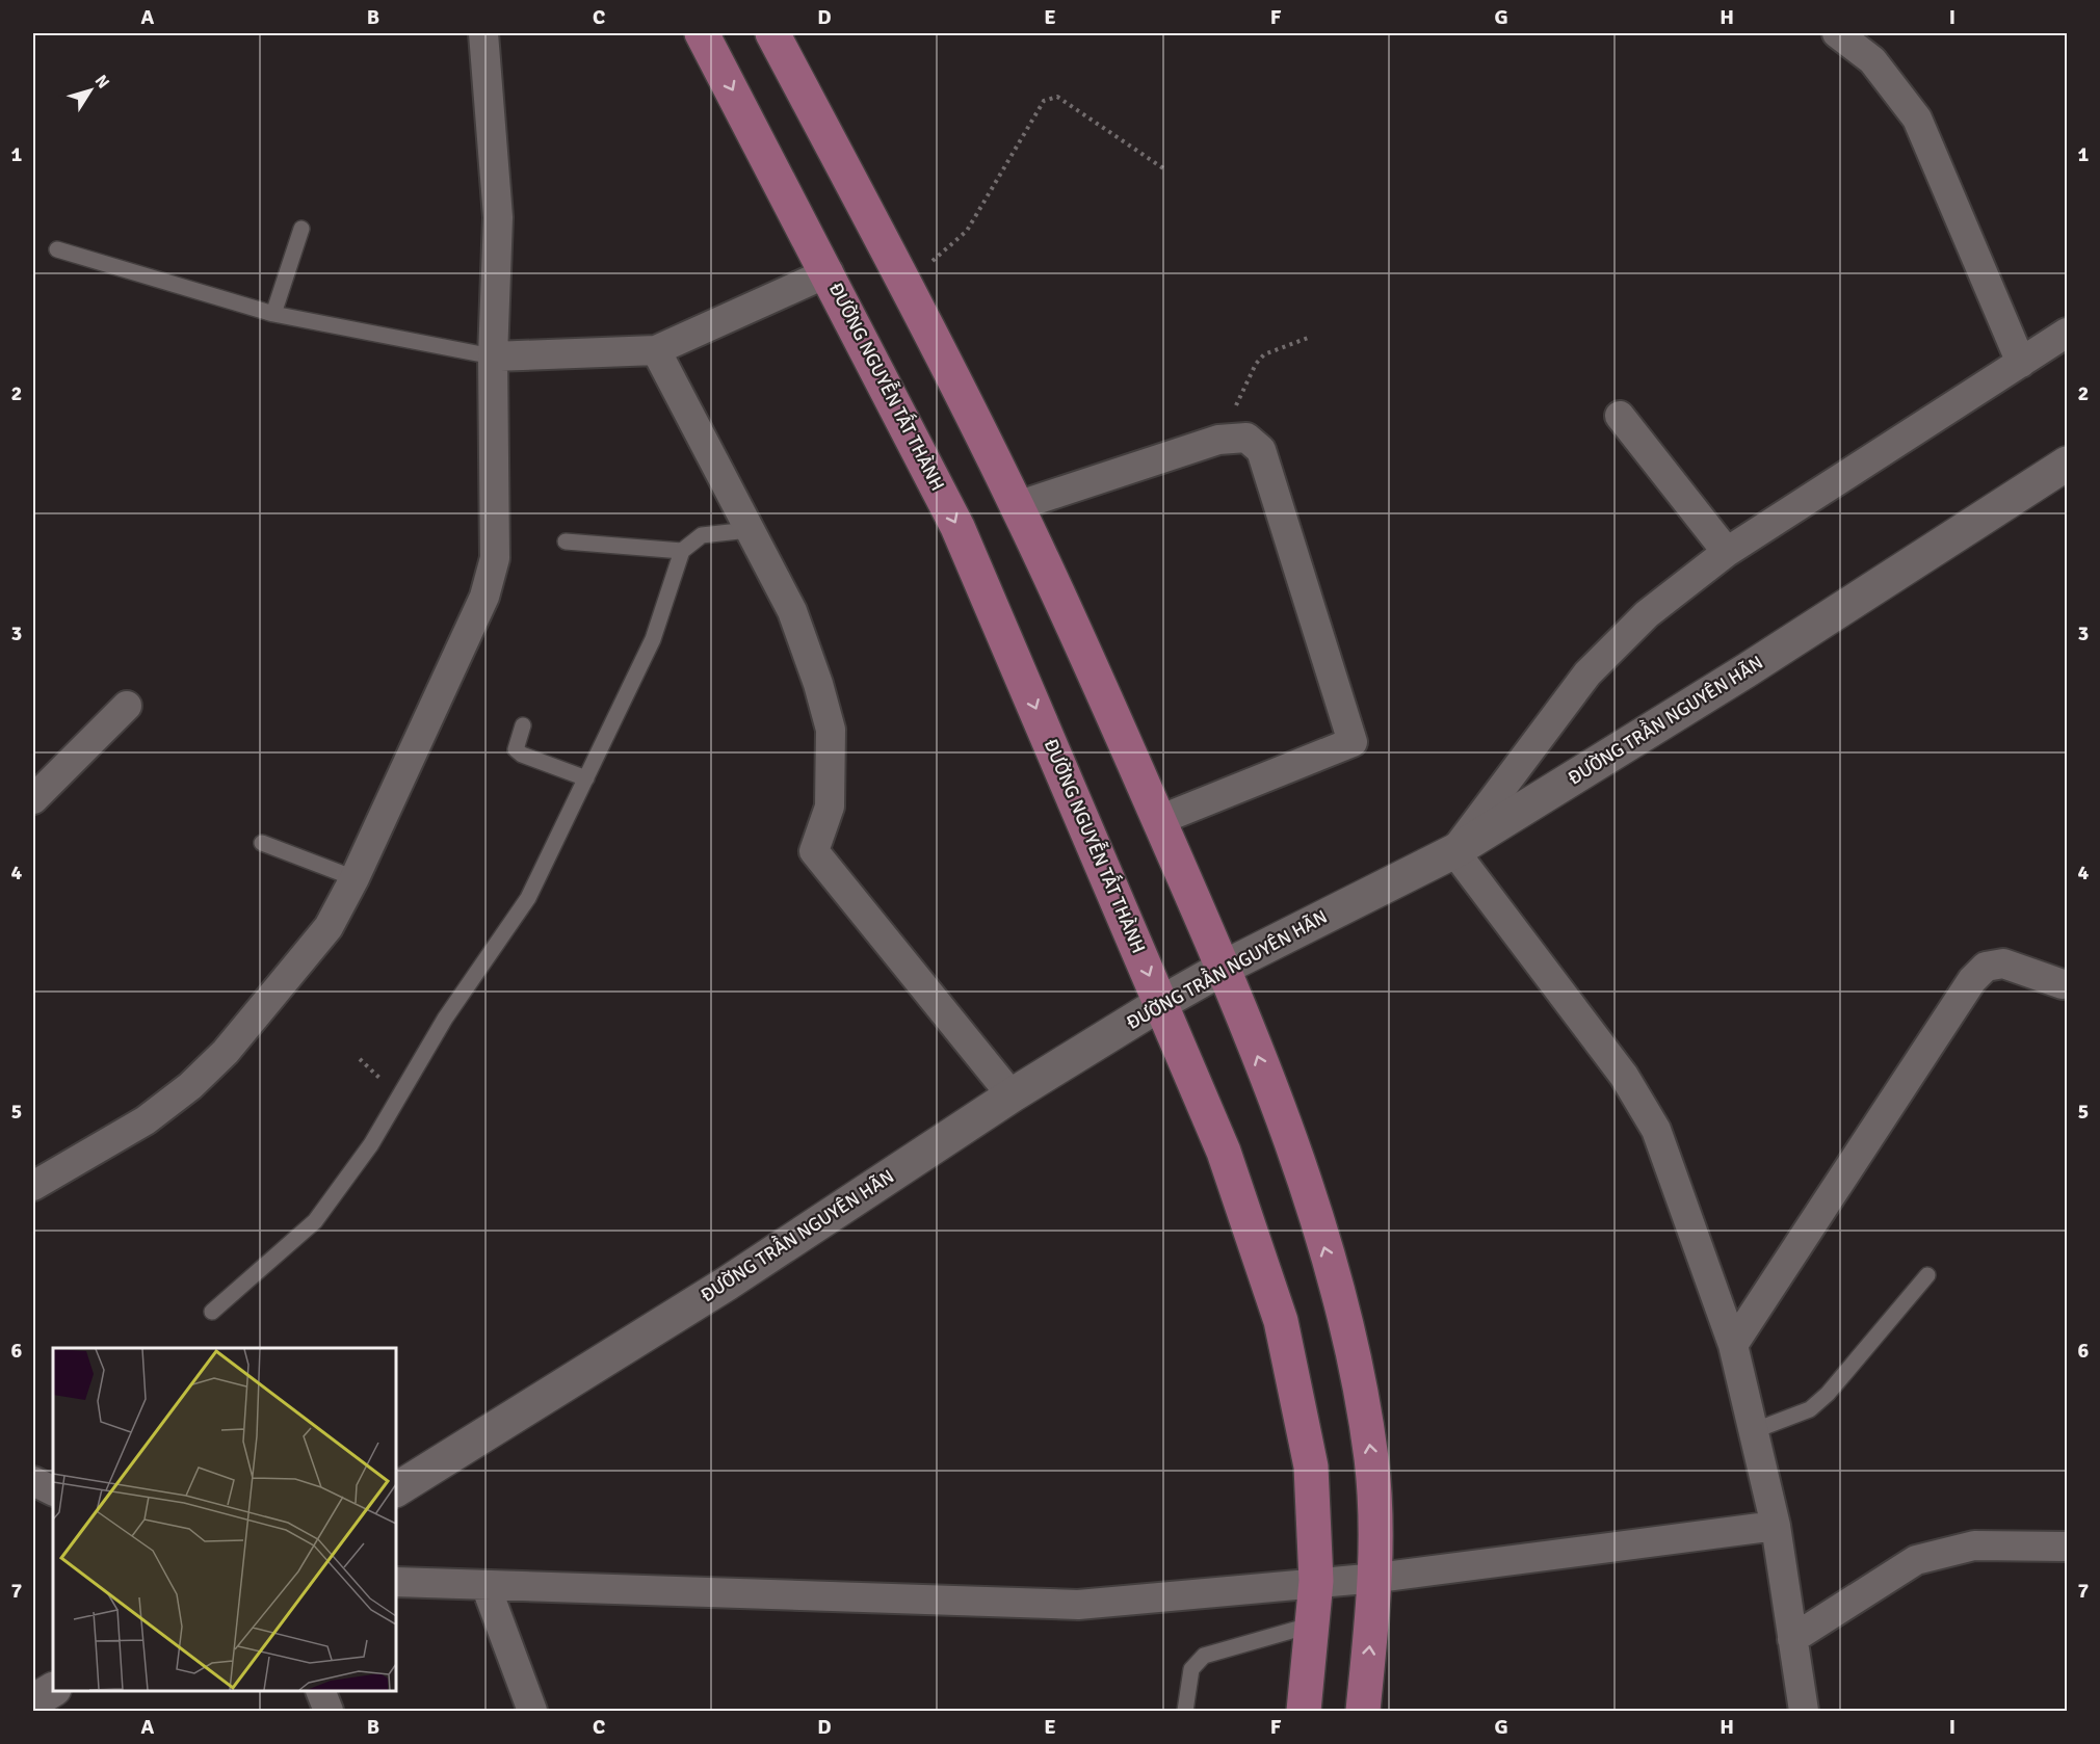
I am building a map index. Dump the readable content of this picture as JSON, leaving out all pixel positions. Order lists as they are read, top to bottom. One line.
{"streets":{"main road":["ĐƯỜNG NGUYỄN TẤT THÀNH"],"street":["ĐƯỜNG TRẦN NGUYÊN HÃN"]},"crossings":[["ĐƯỜNG NGUYỄN TẤT THÀNH","ĐƯỜNG TRẦN NGUYÊN HÃN"]],"north":"top right","grid":{"columns":["A","B","C","D","E","F","G","H","I"],"rows":["1","2","3","4","5","6","7"]}}
